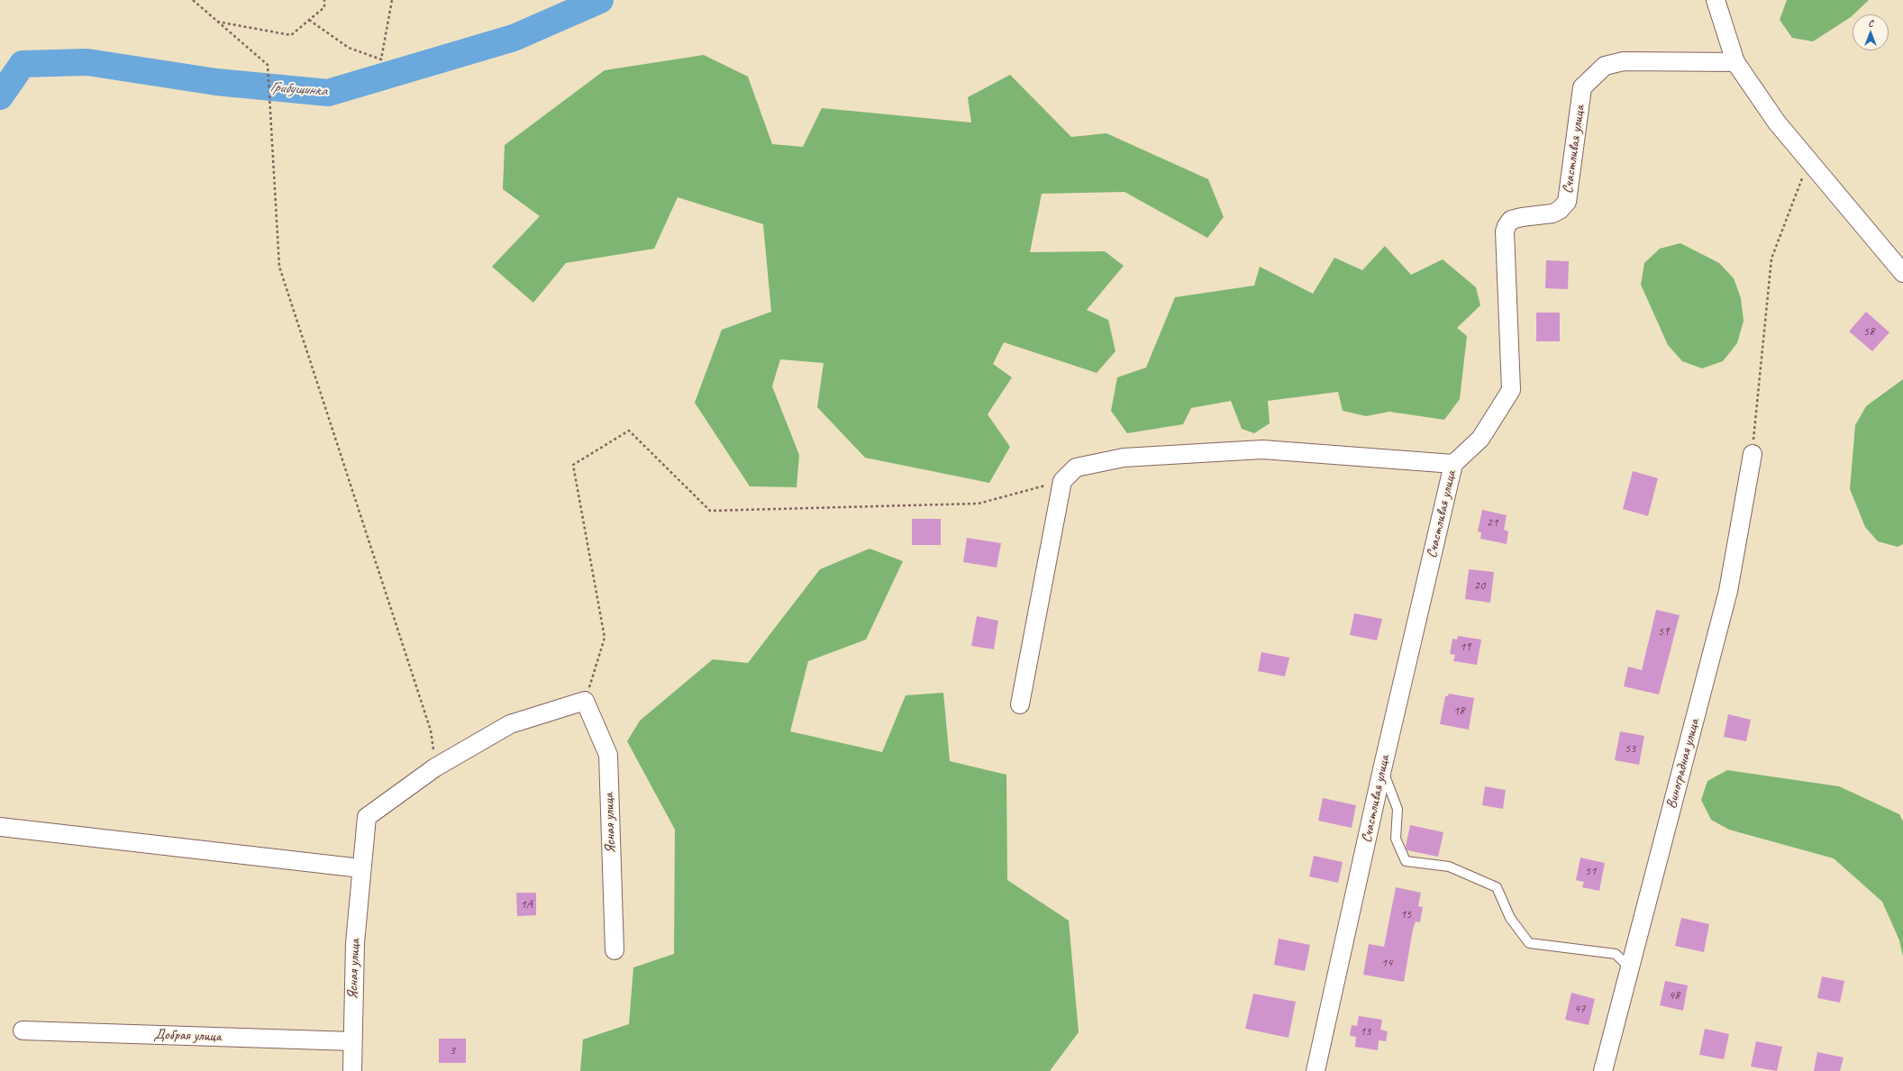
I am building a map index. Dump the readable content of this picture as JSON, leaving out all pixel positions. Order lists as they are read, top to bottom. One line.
{"streets":{"street":["Счастливая улица","Виноградная улица","Ясная улица","Добрая улица"]},"crossings":[["Ясная улица","Добрая улица"]],"water":["Грибущинка"],"house_numbers":["58","21","20","59","19","18","53","51","1А","15","14","48","47","13","3"],"north":"top"}
